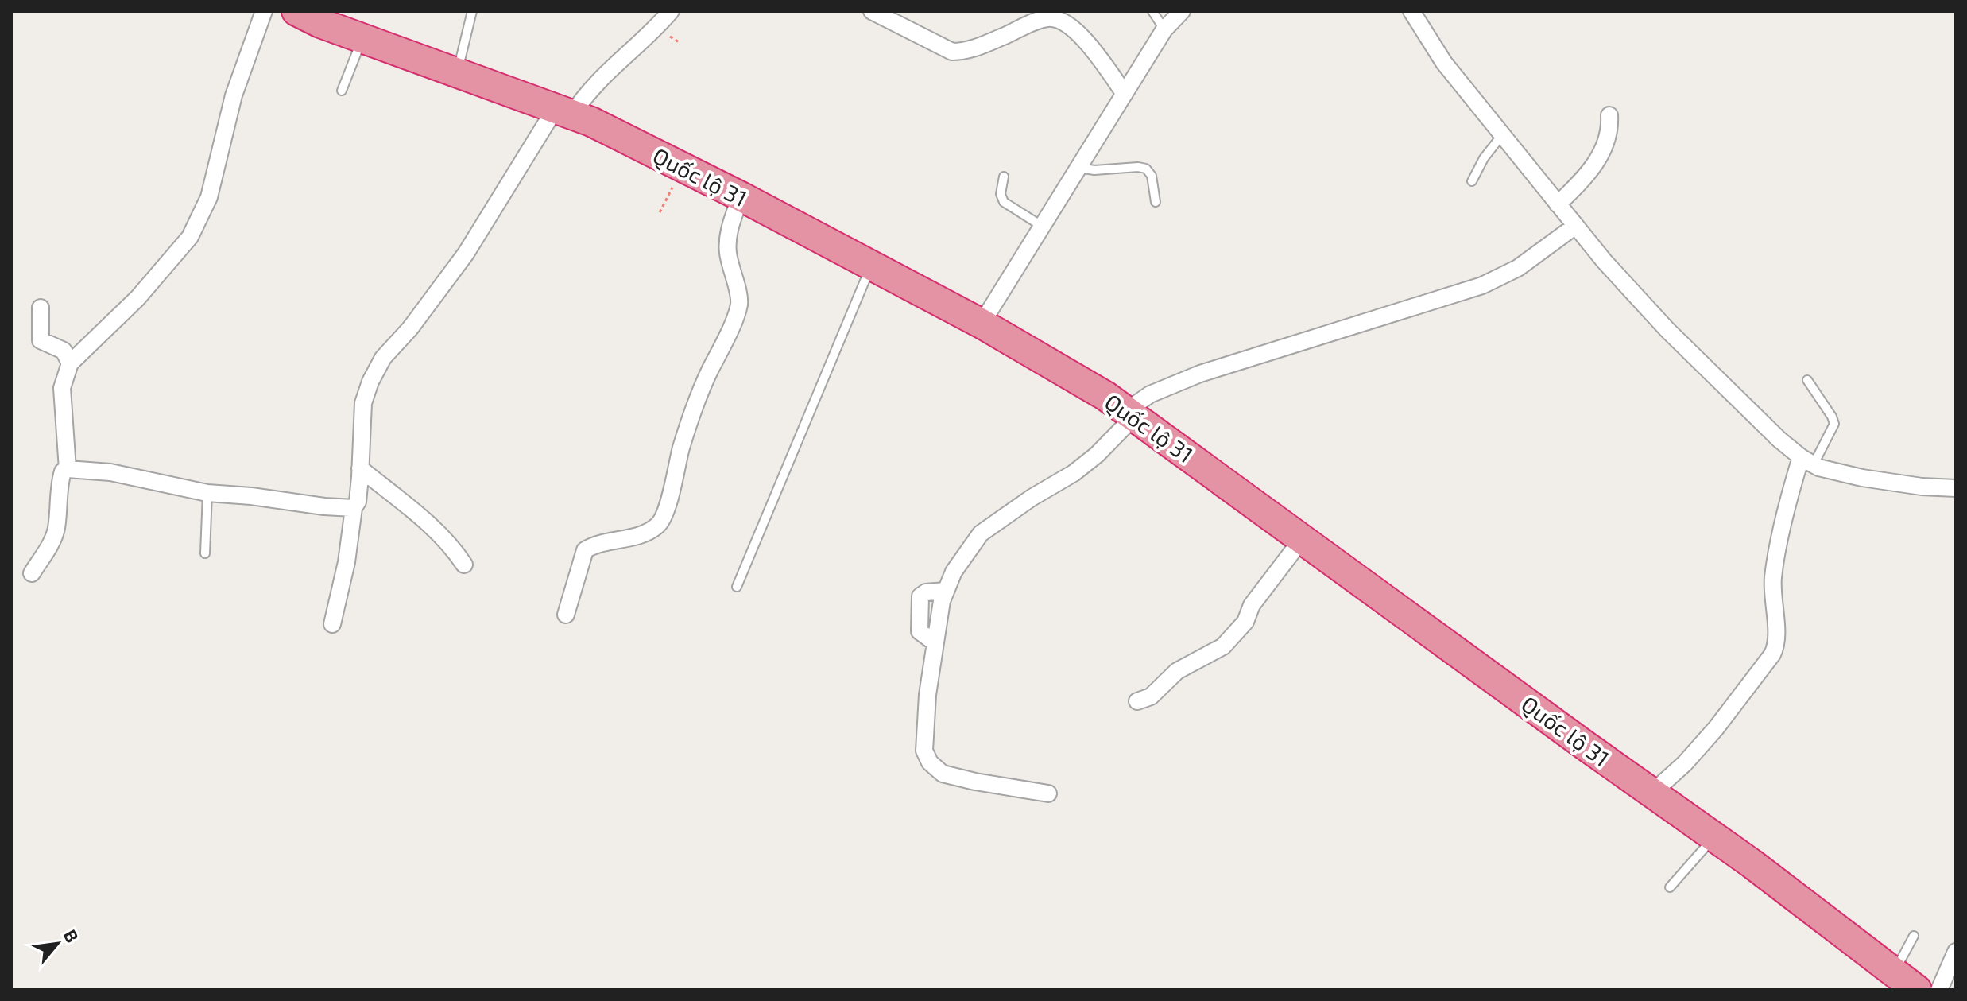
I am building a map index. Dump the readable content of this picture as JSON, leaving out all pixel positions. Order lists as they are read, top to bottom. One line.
{"streets":{"highway":["Quốc lộ 31"]},"north":"top right"}
